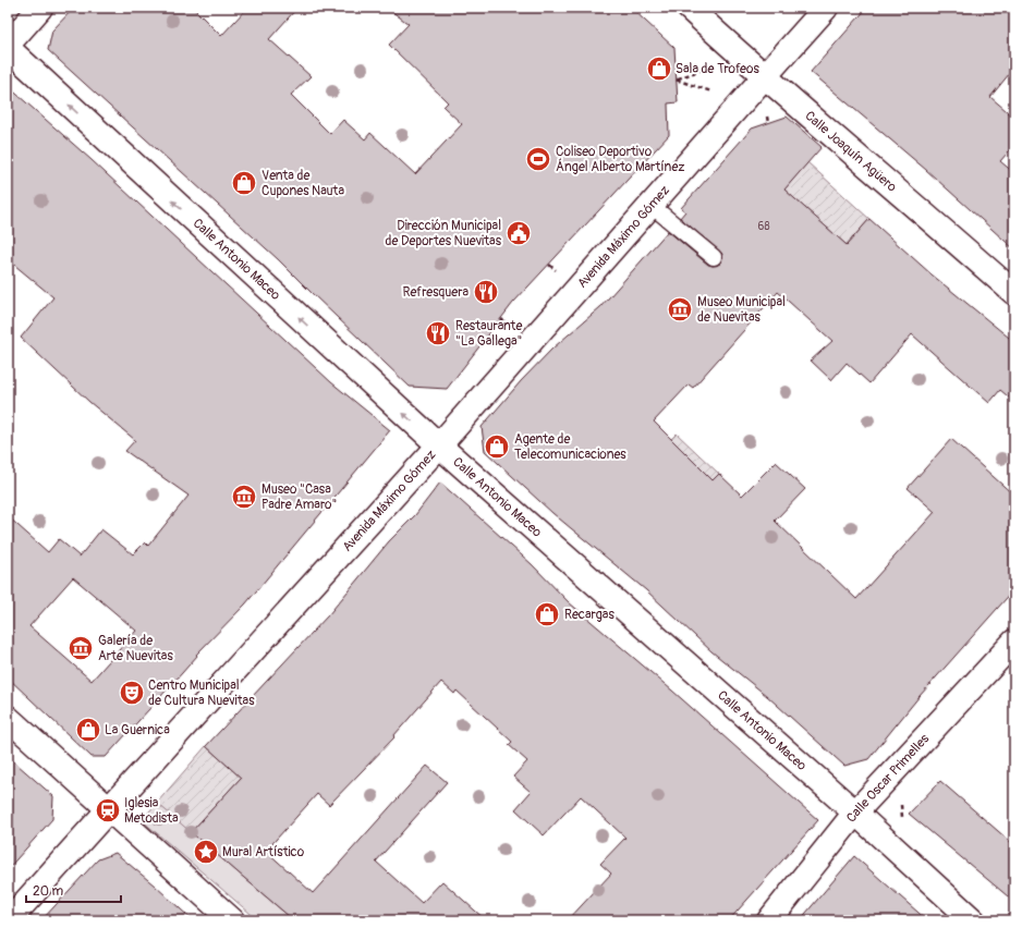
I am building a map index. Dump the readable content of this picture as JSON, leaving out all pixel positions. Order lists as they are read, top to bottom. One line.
{"streets":{"main road":["Calle Joaquín Agüero","Avenida Máximo Gómez","Calle Antonio Maceo","Calle Oscar Primelles"]},"crossings":[["Calle Joaquín Agüero","Avenida Máximo Gómez"],["Avenida Máximo Gómez","Calle Antonio Maceo"],["Calle Antonio Maceo","Calle Oscar Primelles"]],"one_way":["Calle Antonio Maceo"],"places":{"shop":["Sala de Trofeos","Venta de Cupones Nauta","Agente de Telecomunicaciones","Recargas","La Guernica"],"sports":["Coliseo Deportivo Ángel Alberto Martínez"],"public building":["Dirección Municipal de Deportes Nuevitas"],"restaurant":["Refresquera","Restaurante \"La Gallega\""],"museum":["Museo Municipal de Nuevitas","Museo \"Casa Padre Amaro\"","Galería de Arte Nuevitas"],"theatre":["Centro Municipal de Cultura Nuevitas"],"station":["Iglesia Metodista"],"place":["Mural Artístico"]},"house_numbers":["68"],"scale_bar":"20 m"}
